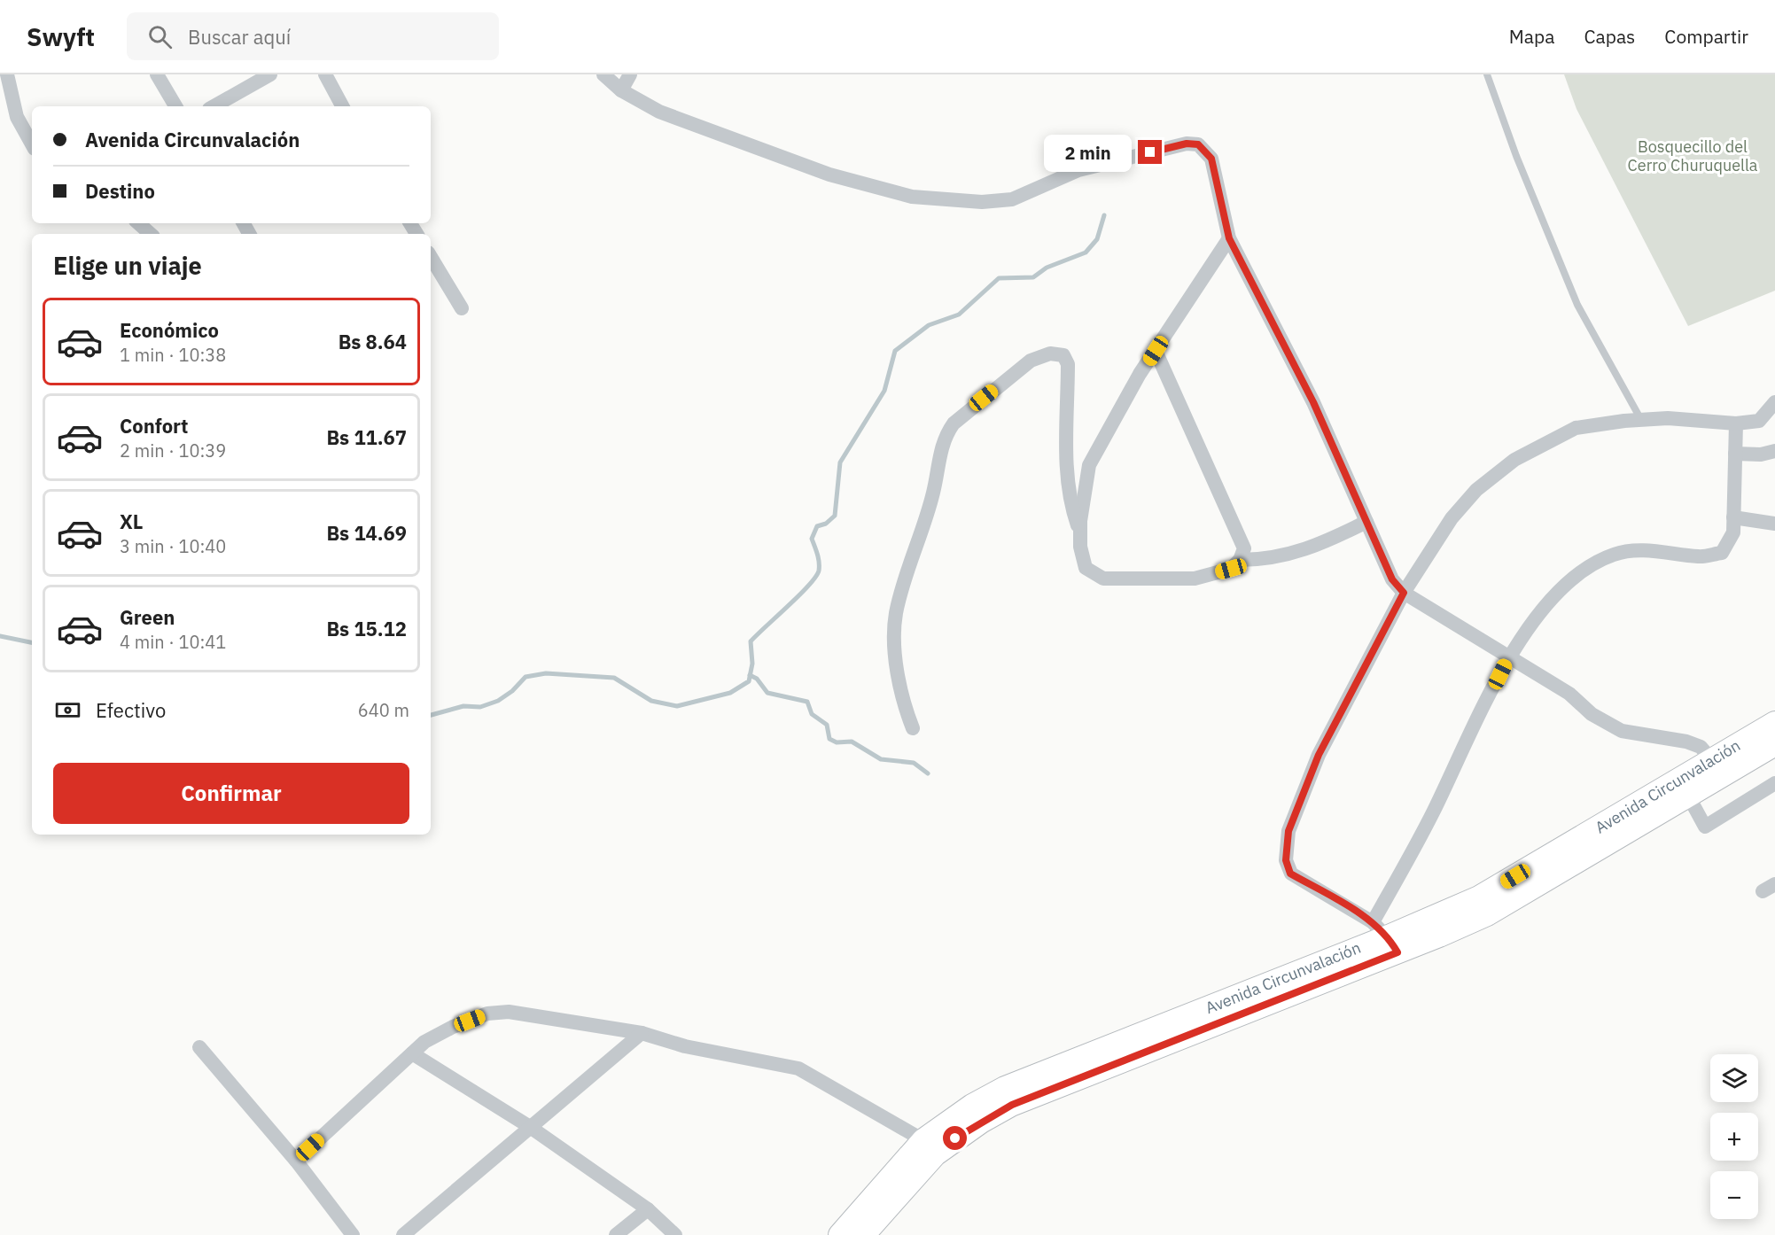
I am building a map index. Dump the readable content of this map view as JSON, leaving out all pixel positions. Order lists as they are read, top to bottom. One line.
{"streets":{"main road":["Avenida Circunvalación"]},"parks":["Bosquecillo del Cerro Churuquella"],"page":{"header":"Swyft","search":"Buscar aquí","nav":["Mapa","Capas","Compartir"],"banner":["Avenida Circunvalación","Destino"],"bubble":"2 min","heading":"Elige un viaje","list":[{"name":"Económico","note":"1 min · 10:38","value":"Bs 8.64"},{"name":"Confort","note":"2 min · 10:39","value":"Bs 11.67"},{"name":"XL","note":"3 min · 10:40","value":"Bs 14.69"},{"name":"Green","note":"4 min · 10:41","value":"Bs 15.12"}],"pay":["Efectivo","640 m"],"buttons":"Confirmar","map_buttons":["+","−"]}}
